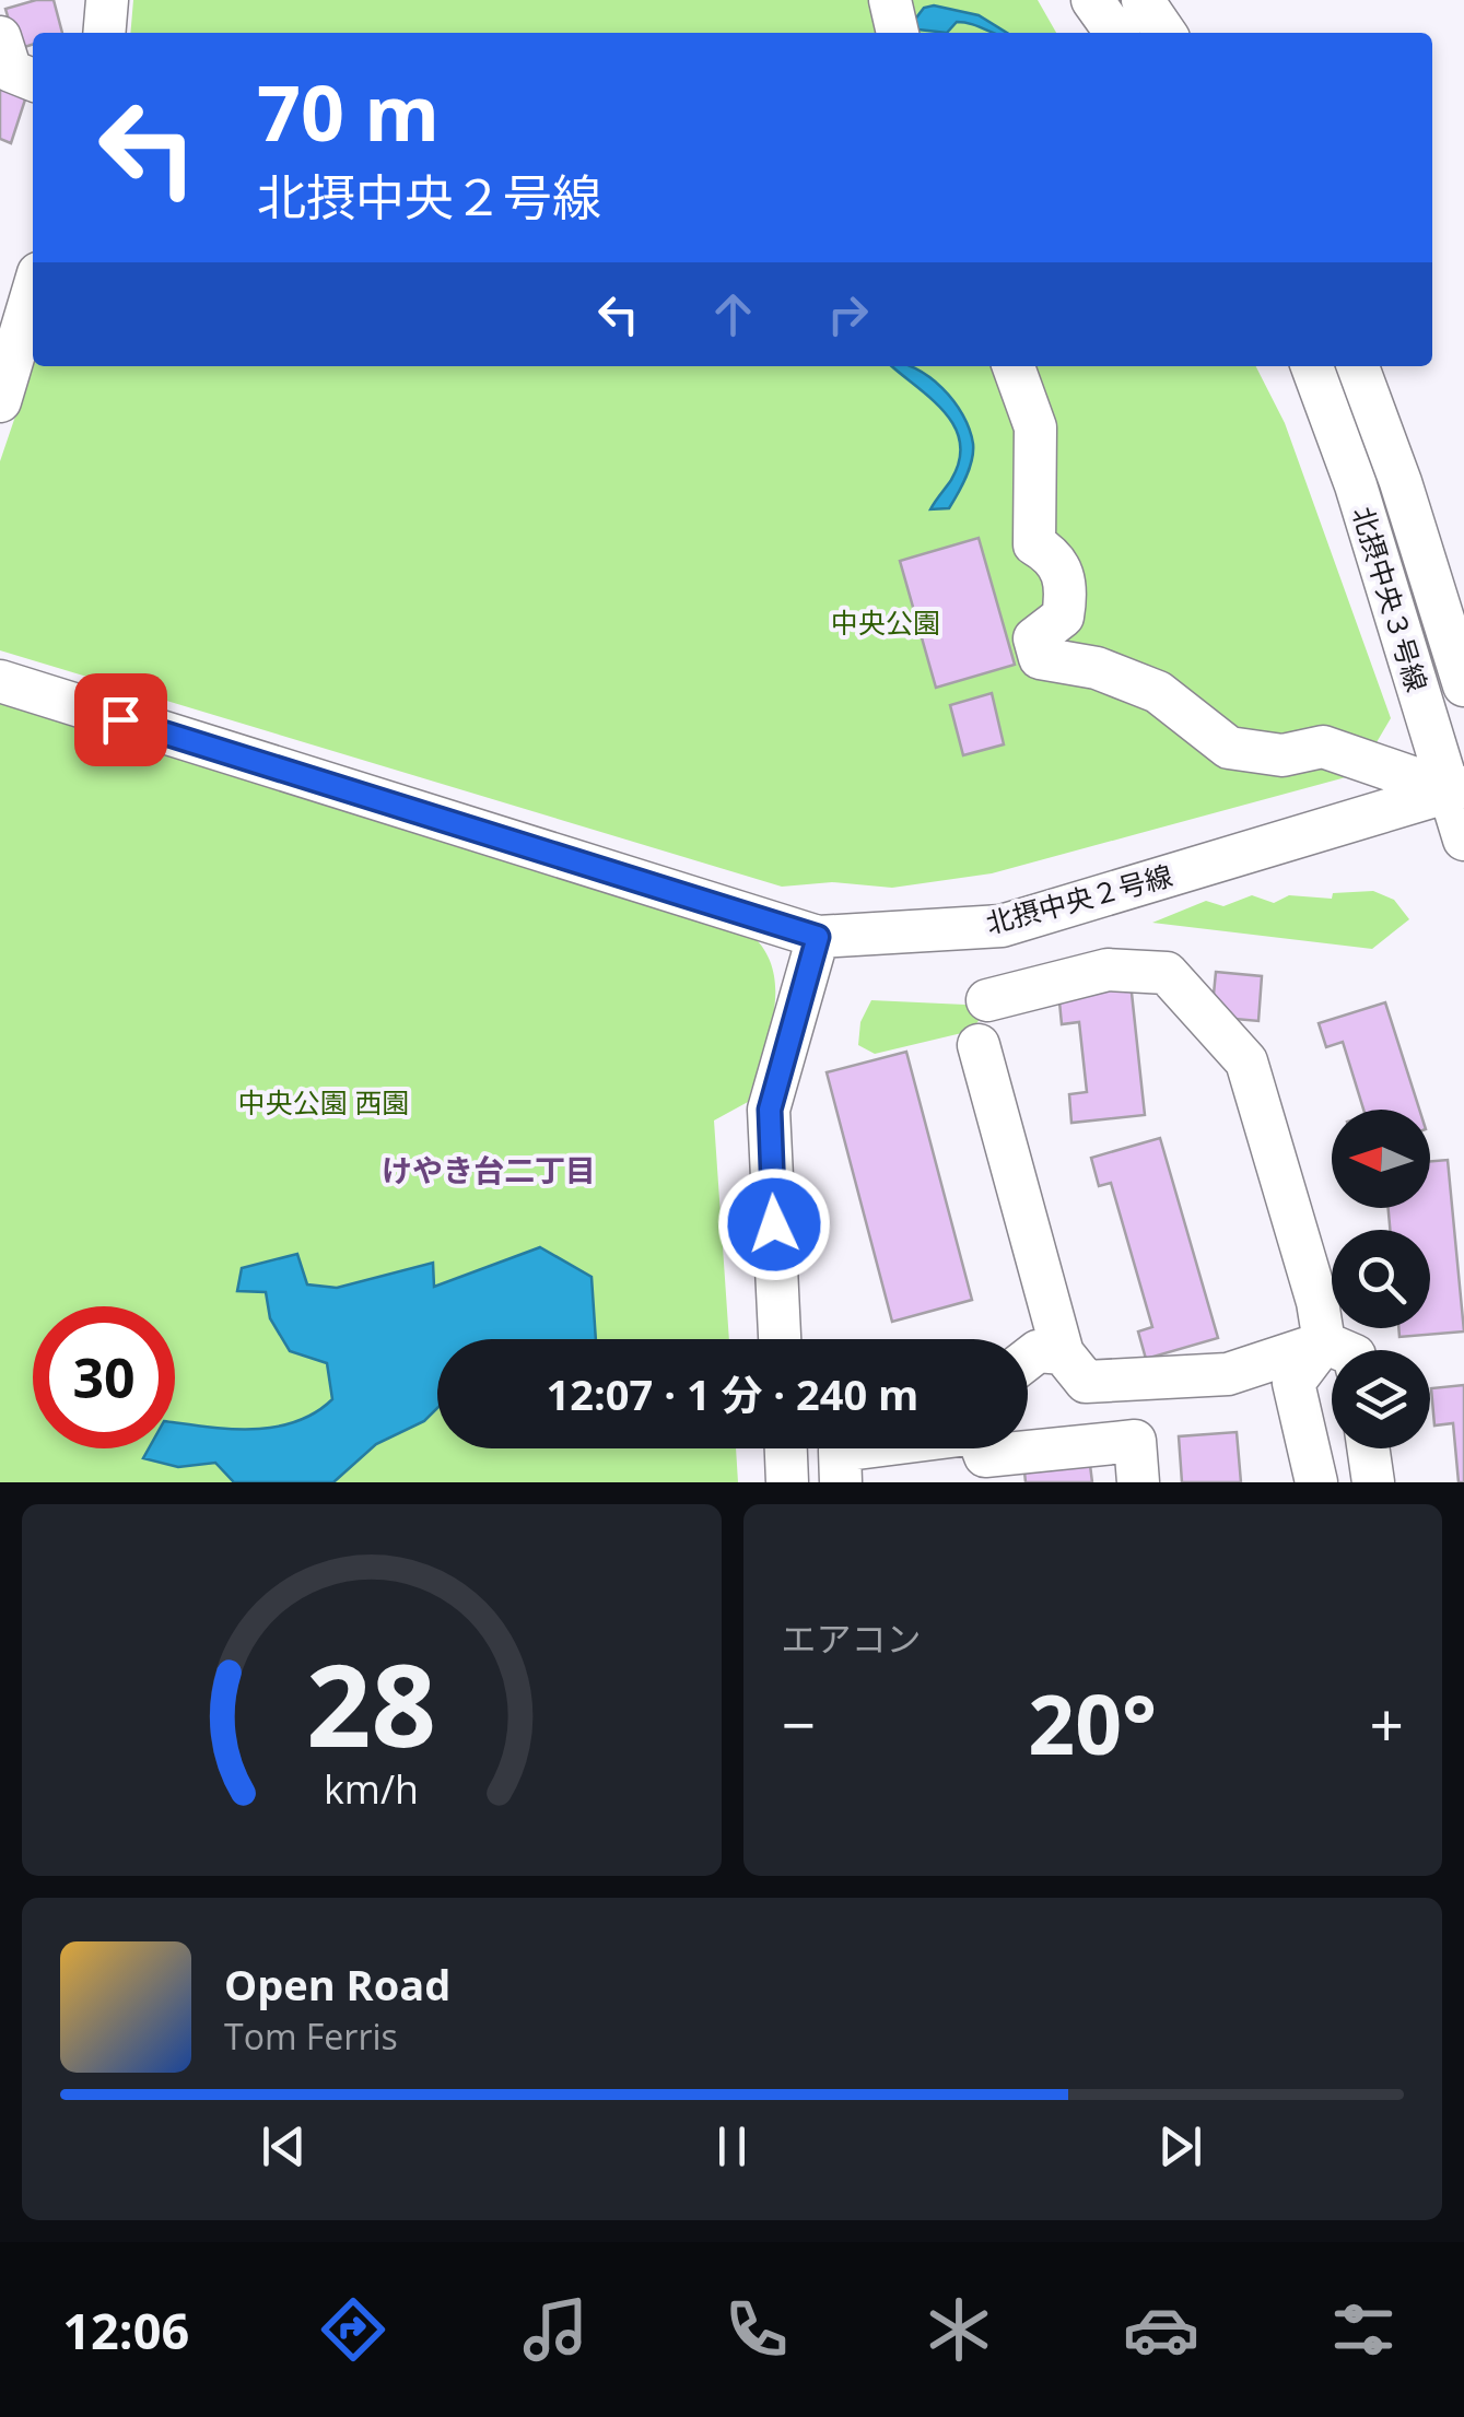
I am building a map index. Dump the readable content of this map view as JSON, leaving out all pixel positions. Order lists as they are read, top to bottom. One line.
{"streets":{"street":["北摂中央３号線","北摂中央２号線"]},"crossings":[["北摂中央３号線","北摂中央２号線"]],"districts":["けやき台二丁目"],"parks":["中央公園","中央公園 西園"],"north":"left","page":{"turn":["70 m","北摂中央２号線"],"limit":"30","trip":"12:07 · 1 分 · 240 m","tile":"エアコン","heat":["−","20°","+"],"song":["Open Road","Tom Ferris"],"tabs":"12:06","gauge":["28","km/h"]}}
